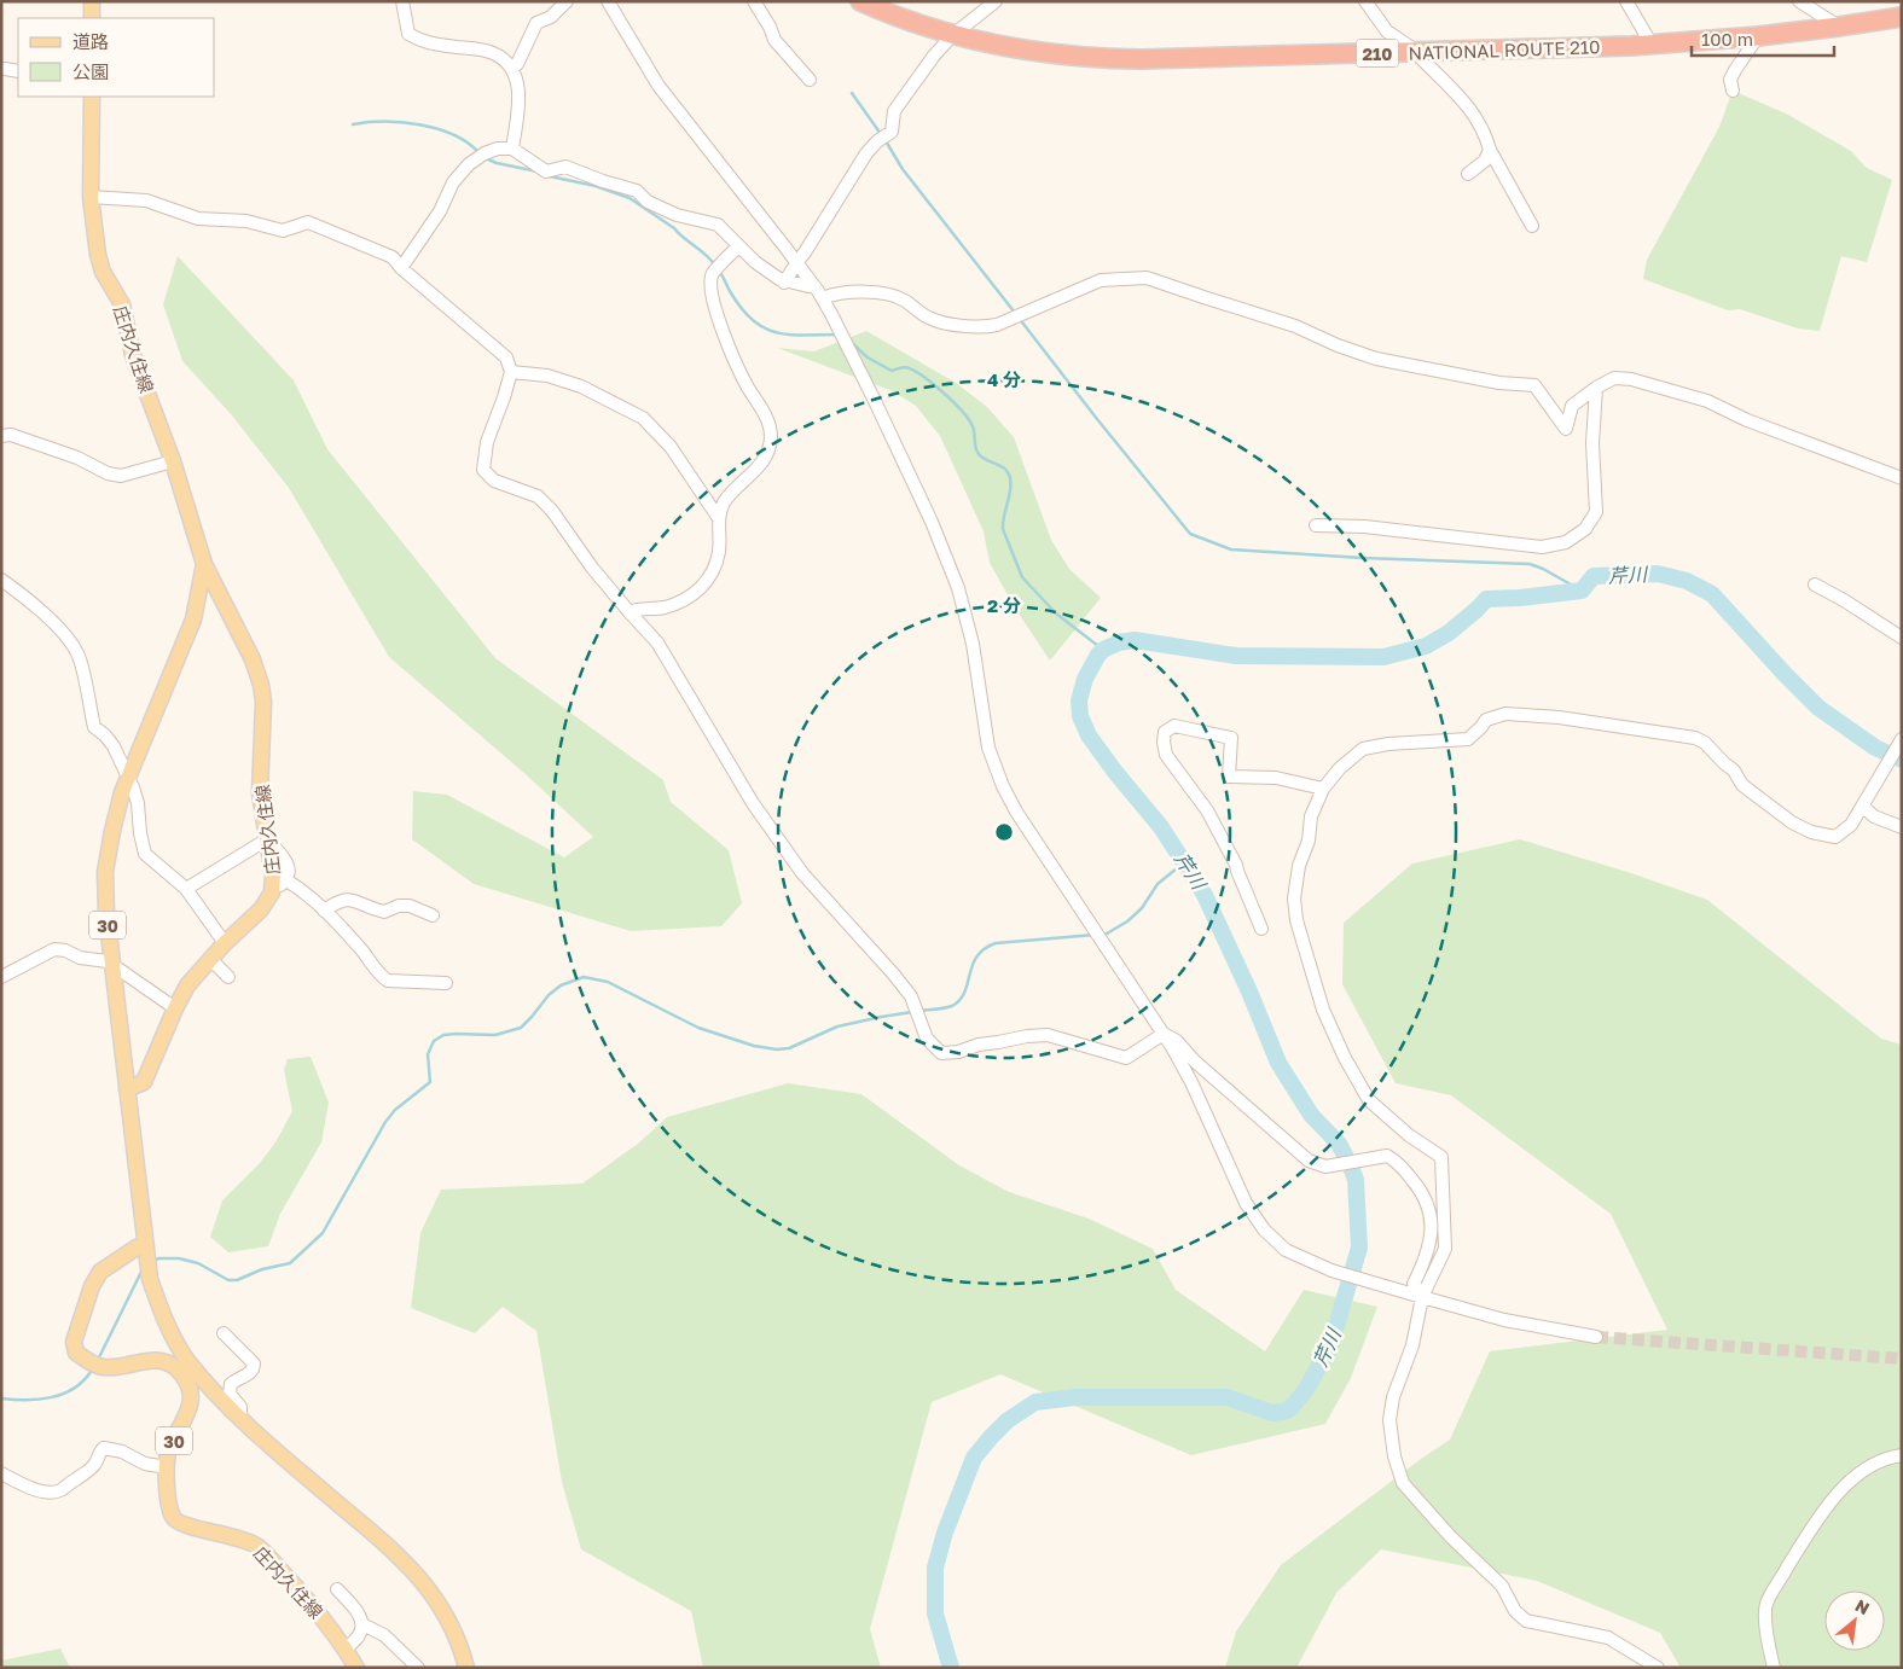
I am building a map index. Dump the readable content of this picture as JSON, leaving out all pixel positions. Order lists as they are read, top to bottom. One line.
{"streets":{"highway":["NATIONAL ROUTE 210","210"],"main road":["庄内久住線","30"]},"water":["芹川"],"legend":["道路","公園"],"scale_bar":"100 m","north":"top right","rings":["4 分","2 分"]}
